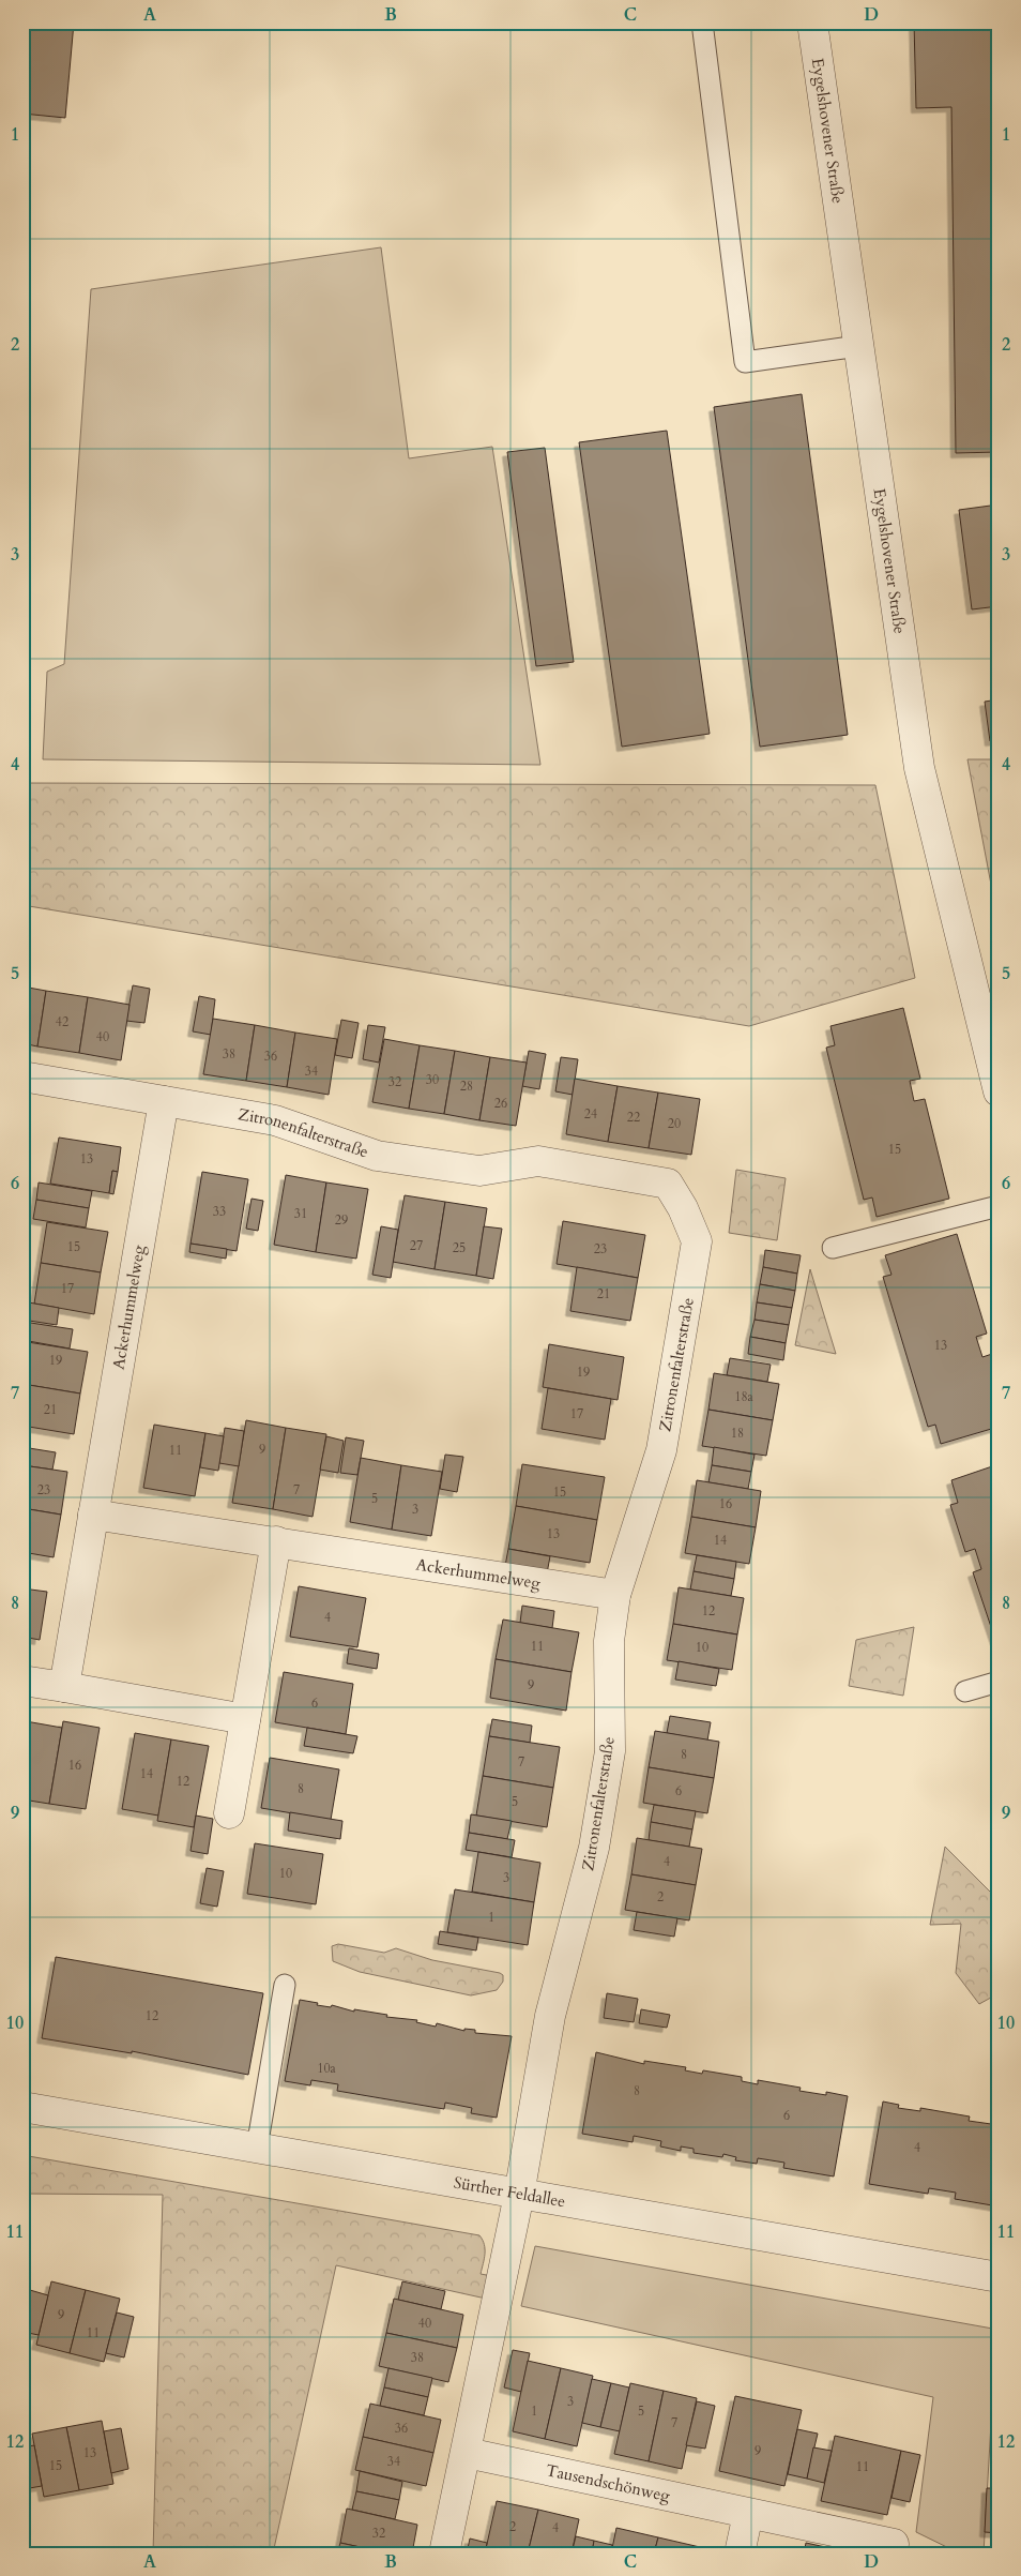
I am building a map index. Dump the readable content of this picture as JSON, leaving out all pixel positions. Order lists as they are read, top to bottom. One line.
{"streets":{"street":["Eygelshovener Straße","Zitronenfalterstraße","Ackerhummelweg","Sürther Feldallee","Tausendschönweg"]},"crossings":[["Zitronenfalterstraße","Ackerhummelweg"],["Zitronenfalterstraße","Sürther Feldallee"]],"house_numbers":["42","40","38","36","34","30","32","28","26","24","22","20","15","13","33","31","29","27","15","25","23","17","21","13","19","19","18a","21","17","18","9","11","23","7","15","5","16","3","13","14","12","4","11","10","9","6","8","7","16","14","12","8","6","5","4","10","3","2","1","12","10a","8","6","4","9","40","11","38","3","1","5","7","36","9","13","34","15","11","2","4","32"],"grid":{"columns":["A","B","C","D"],"rows":["1","2","3","4","5","6","7","8","9","10","11","12"]}}
